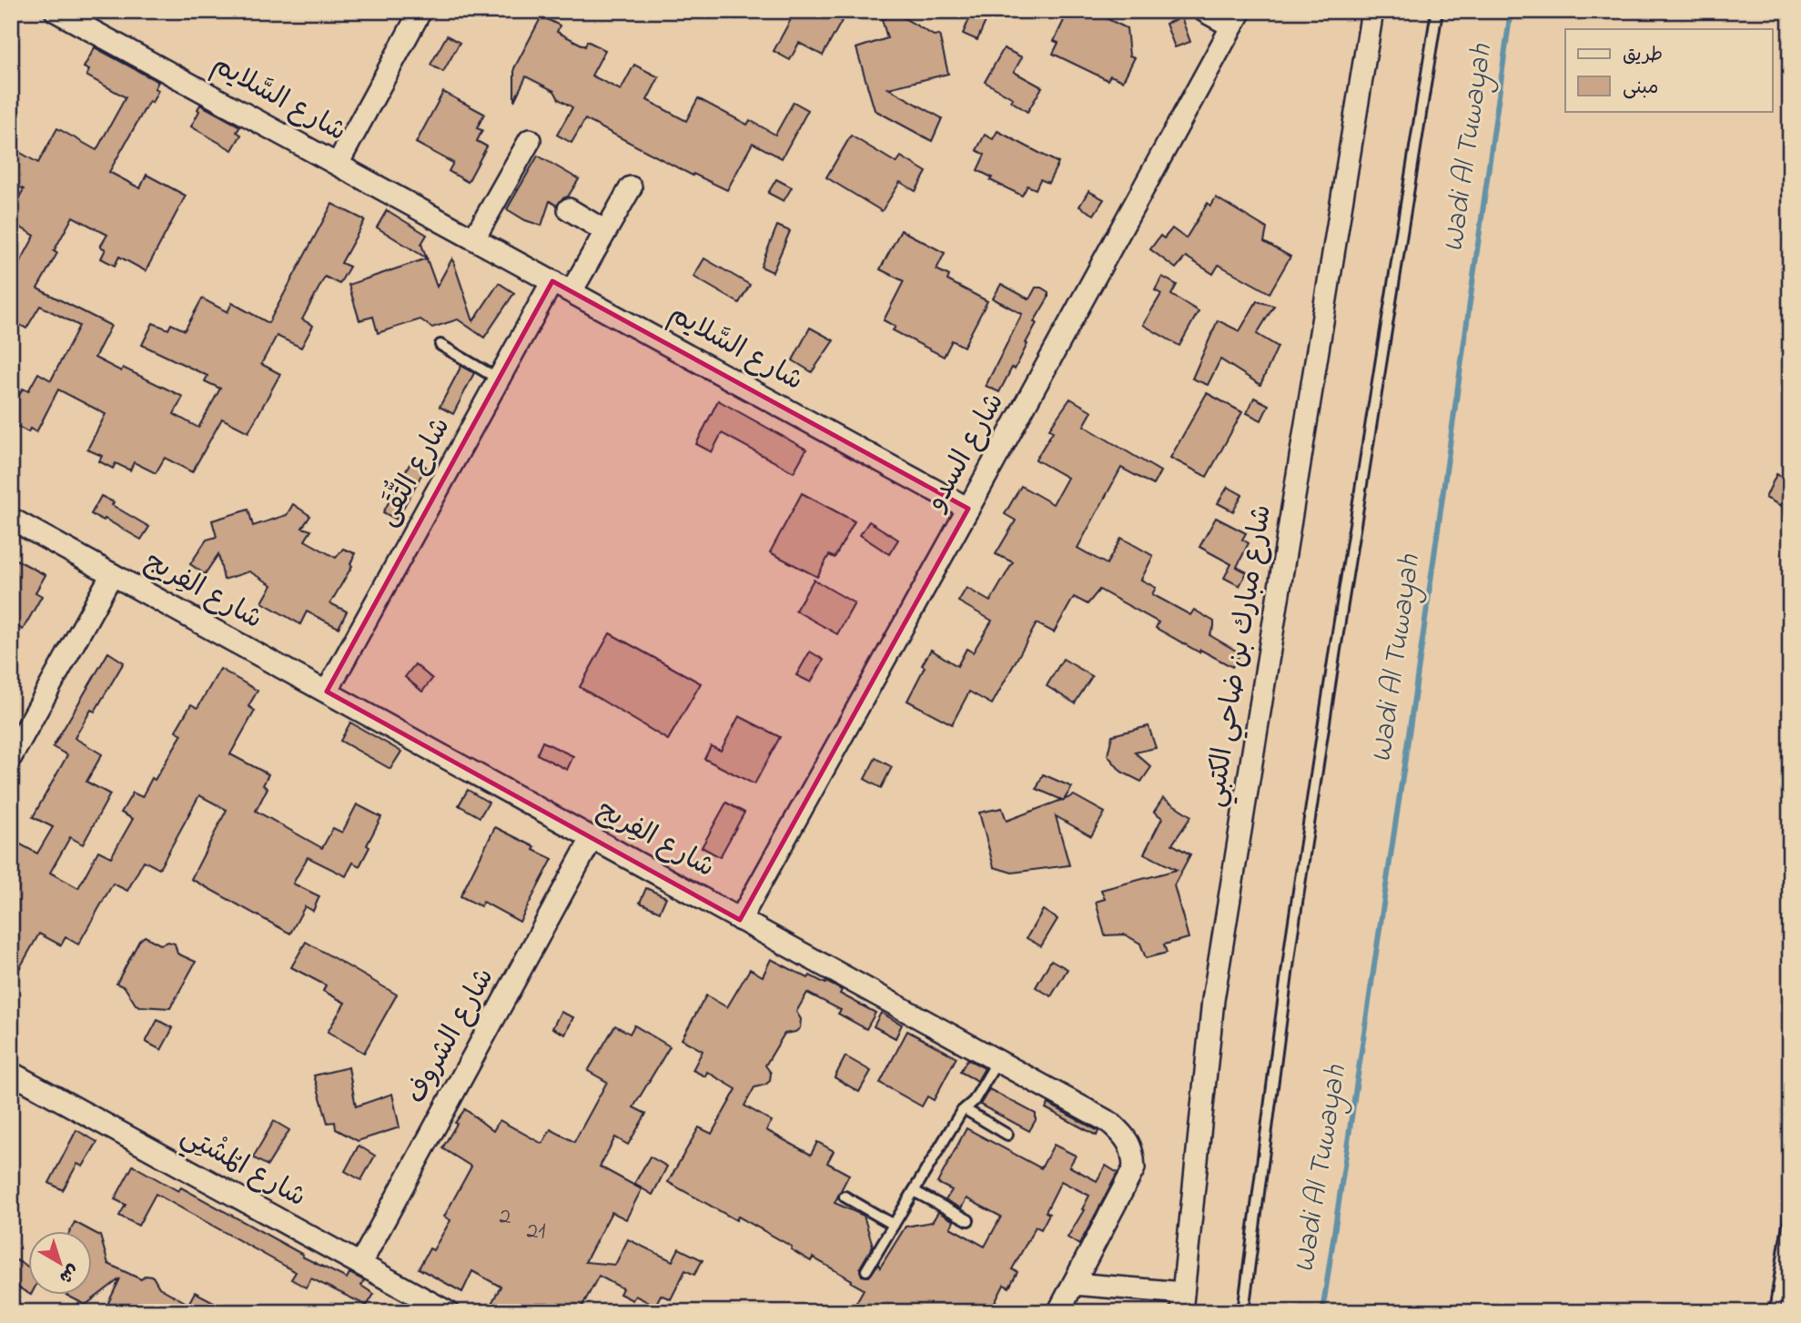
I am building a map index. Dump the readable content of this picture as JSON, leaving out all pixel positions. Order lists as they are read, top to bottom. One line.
{"streets":{"street":["شارع السَّلايم","شارع السدو","شارع التُّقَى","شارع الفِريج","شارع مبارك بن ضاحي الكتبي","شارع الشروف","شارع المُشْتِي"]},"crossings":[["شارع السَّلايم","شارع السدو"],["شارع السَّلايم","شارع التُّقَى"],["شارع السدو","شارع الفِريج"],["شارع التُّقَى","شارع الفِريج"],["شارع الفِريج","شارع الشروف"],["شارع الشروف","شارع المُشْتِي"]],"water":["Wadi Al Tuwayah"],"house_numbers":["2","21"],"legend":["طريق","مبنى"],"north":"bottom right"}
